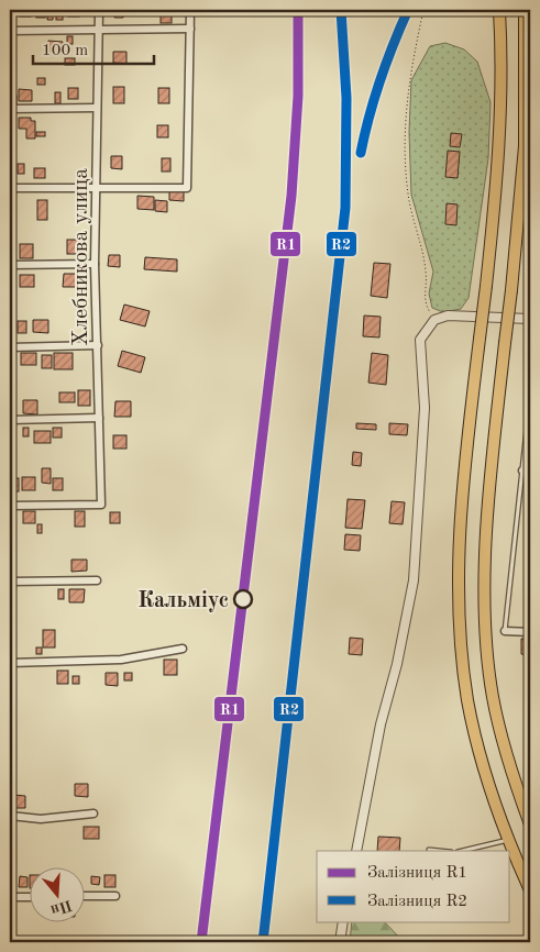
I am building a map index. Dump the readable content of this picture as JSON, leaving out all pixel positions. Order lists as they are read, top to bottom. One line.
{"streets":{"street":["Хлебникова улица"]},"places":["Кальміус"],"lines":["rail line R1","rail line R2"],"legend":["Залізниця R1","Залізниця R2"],"scale_bar":"100 m","north":"bottom"}
